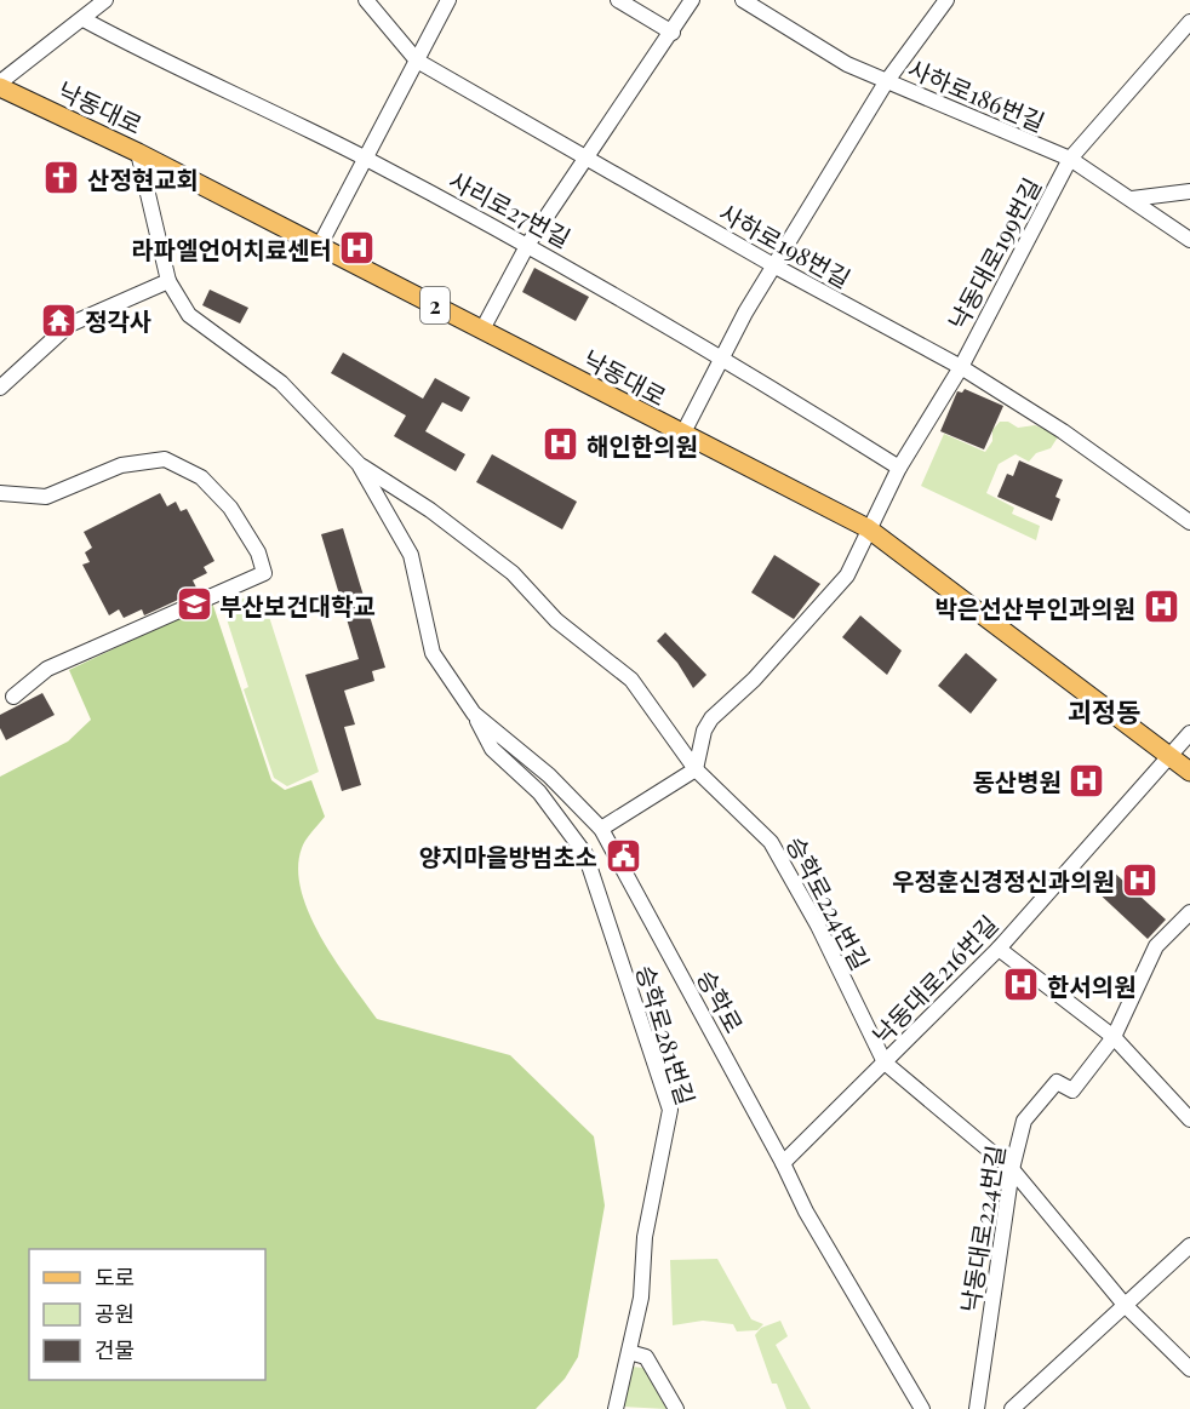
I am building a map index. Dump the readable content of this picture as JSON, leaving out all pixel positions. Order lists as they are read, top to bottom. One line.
{"streets":{"main road":["낙동대로","2"],"street":["사하로186번길","사리로27번길","사하로198번길","낙동대로199번길","승학로224번길","낙동대로216번길","승학로","승학로281번길","낙동대로224번길"]},"crossings":[["사하로186번길","낙동대로199번길"],["낙동대로","낙동대로199번길"],["낙동대로","낙동대로216번길"],["사리로27번길","낙동대로199번길"],["사하로198번길","낙동대로199번길"],["낙동대로199번길","승학로224번길"],["승학로224번길","낙동대로216번길"],["승학로224번길","승학로"],["승학로224번길","낙동대로224번길"],["낙동대로216번길","승학로"],["승학로","승학로281번길"]],"districts":["괴정동"],"places":{"church":["산정현교회"],"hospital":["라파엘언어치료센터","해인한의원","박은선산부인과의원","동산병원","우정훈신경정신과의원","한서의원"],"temple":["정각사"],"school or university":["부산보건대학교"],"public building":["양지마을방범초소"]},"legend":["도로","공원","건물"]}
